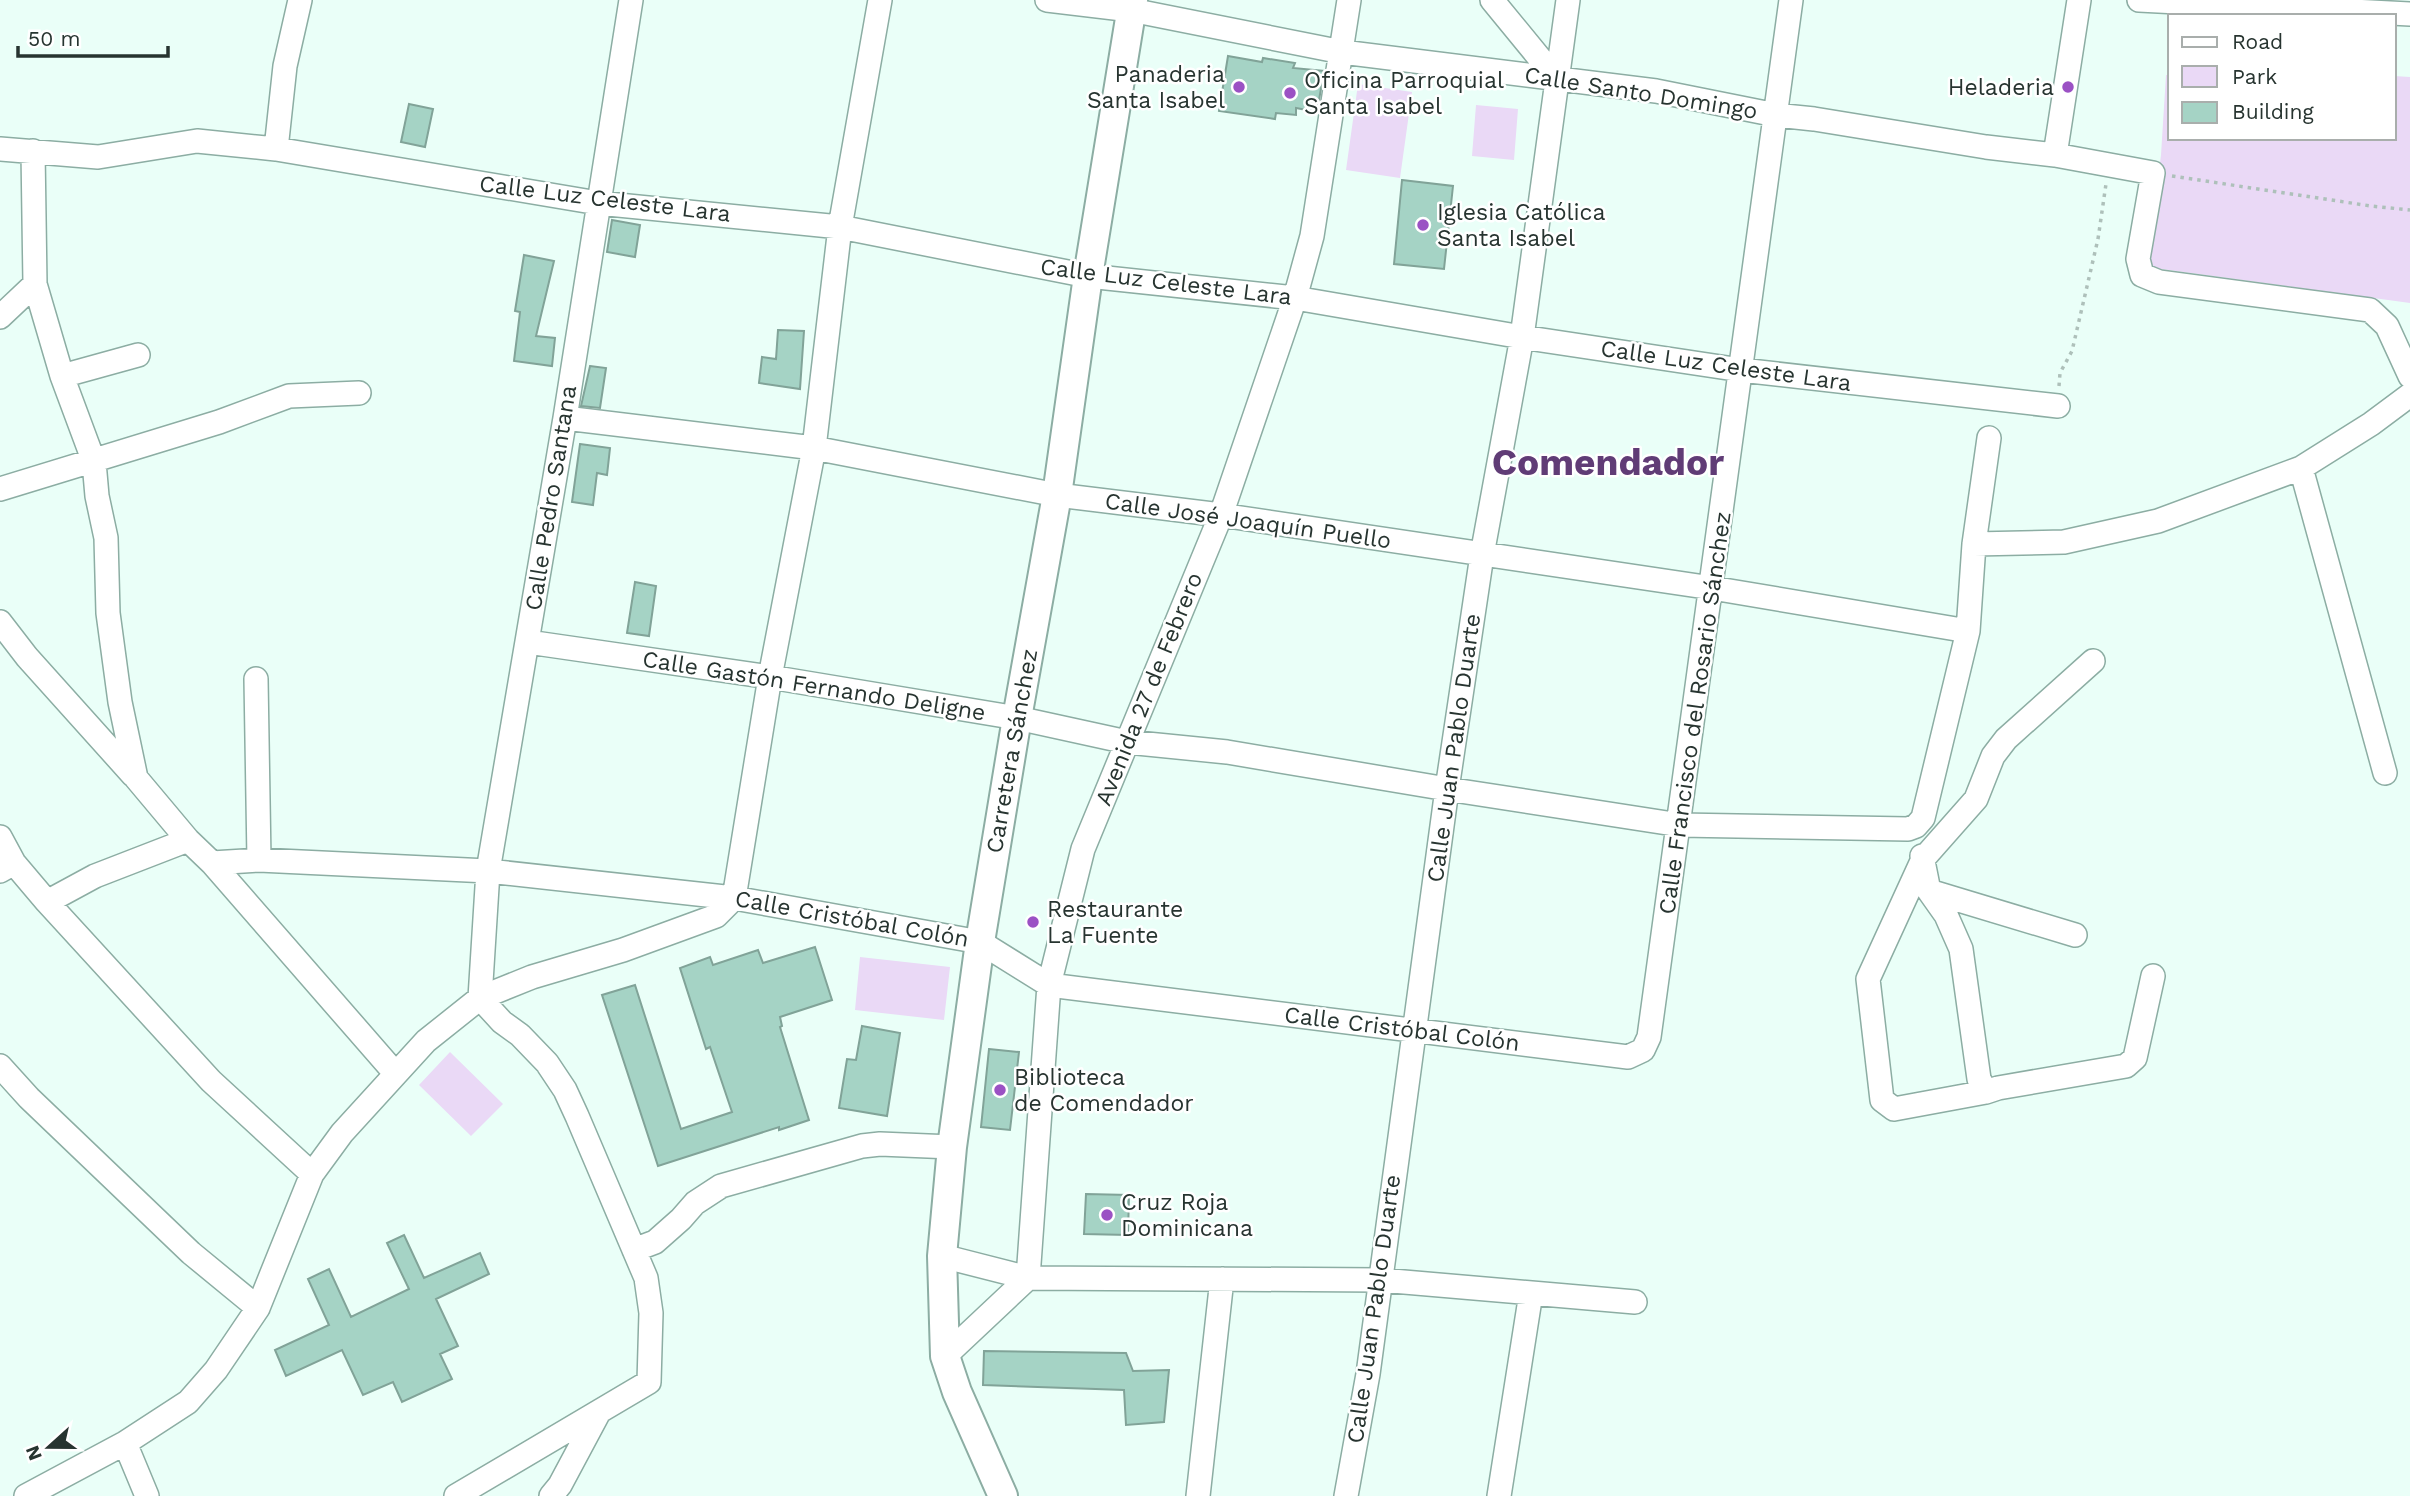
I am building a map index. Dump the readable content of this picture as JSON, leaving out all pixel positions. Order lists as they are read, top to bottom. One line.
{"streets":{"main road":["Carretera Sánchez"],"street":["Calle Santo Domingo","Calle Luz Celeste Lara","Calle Pedro Santana","Calle José Joaquín Puello","Calle Gastón Fernando Deligne","Avenida 27 de Febrero","Calle Francisco del Rosario Sánchez","Calle Juan Pablo Duarte","Calle Cristóbal Colón"]},"crossings":[["Calle Santo Domingo","Avenida 27 de Febrero"],["Calle Santo Domingo","Calle Francisco del Rosario Sánchez"],["Calle Santo Domingo","Calle Juan Pablo Duarte"],["Calle Santo Domingo","Carretera Sánchez"],["Calle Luz Celeste Lara","Calle Pedro Santana"],["Calle Luz Celeste Lara","Avenida 27 de Febrero"],["Calle Luz Celeste Lara","Calle Francisco del Rosario Sánchez"],["Calle Luz Celeste Lara","Calle Juan Pablo Duarte"],["Calle Luz Celeste Lara","Carretera Sánchez"],["Calle Pedro Santana","Calle José Joaquín Puello"],["Calle Pedro Santana","Calle Gastón Fernando Deligne"],["Calle Pedro Santana","Calle Cristóbal Colón"],["Calle José Joaquín Puello","Avenida 27 de Febrero"],["Calle José Joaquín Puello","Calle Francisco del Rosario Sánchez"],["Calle José Joaquín Puello","Calle Juan Pablo Duarte"],["Calle José Joaquín Puello","Carretera Sánchez"],["Calle Gastón Fernando Deligne","Avenida 27 de Febrero"],["Calle Gastón Fernando Deligne","Calle Francisco del Rosario Sánchez"],["Calle Gastón Fernando Deligne","Calle Juan Pablo Duarte"],["Calle Gastón Fernando Deligne","Carretera Sánchez"],["Avenida 27 de Febrero","Calle Cristóbal Colón"],["Calle Francisco del Rosario Sánchez","Calle Cristóbal Colón"],["Calle Juan Pablo Duarte","Calle Cristóbal Colón"],["Carretera Sánchez","Calle Cristóbal Colón"]],"districts":["Comendador"],"places":["Panaderia Santa Isabel","Heladeria","Oficina Parroquial Santa Isabel","Iglesia Católica Santa Isabel","Restaurante La Fuente","Biblioteca de Comendador","Cruz Roja Dominicana"],"legend":["Road","Park","Building"],"scale_bar":"50 m","north":"left"}
